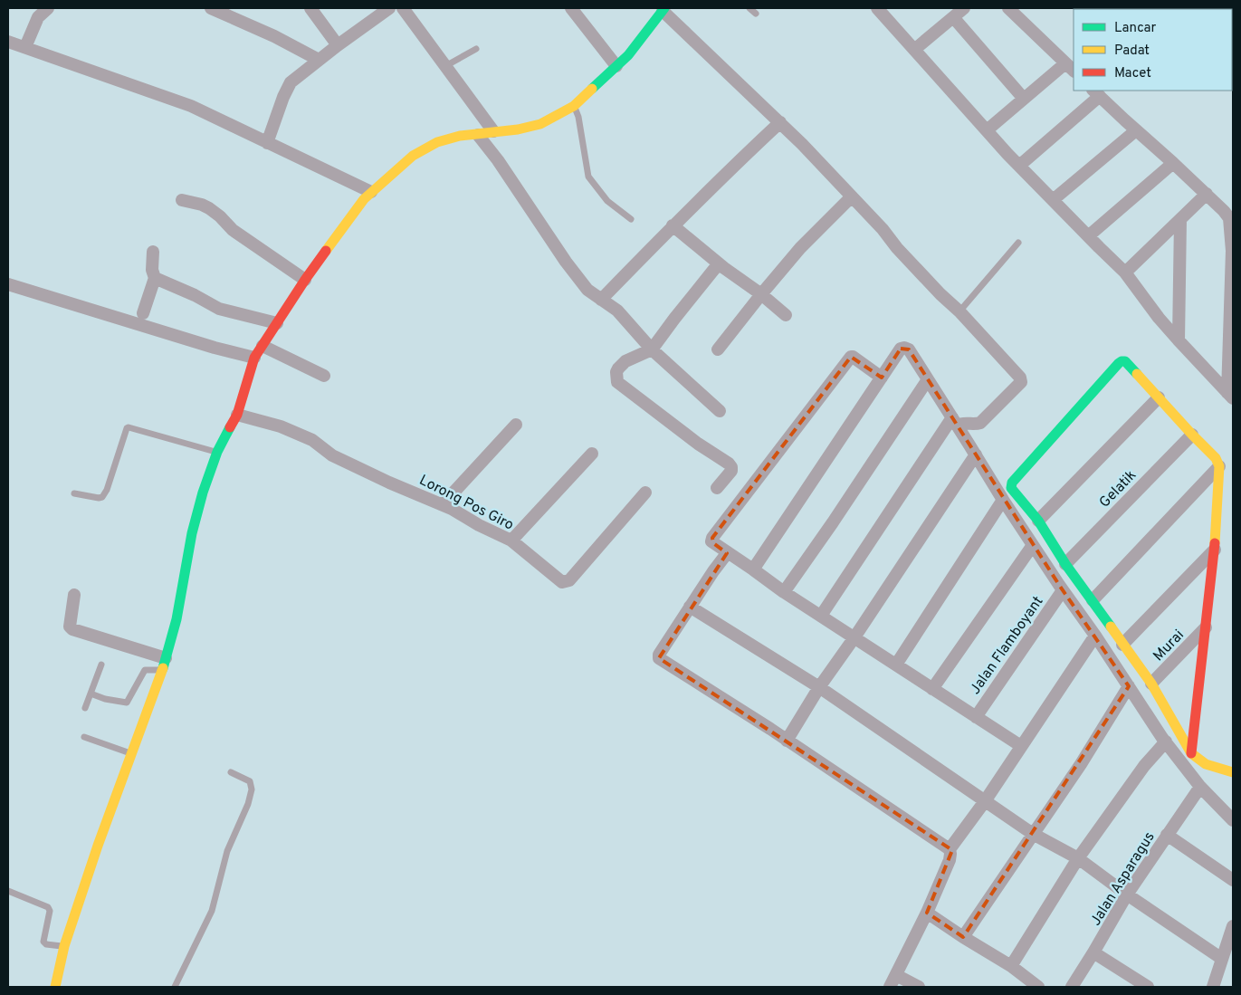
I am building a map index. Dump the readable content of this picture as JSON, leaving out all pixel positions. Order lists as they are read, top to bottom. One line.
{"streets":{"street":["Gelatik","Lorong Pos Giro","Jalan Flamboyant","Murai","Jalan Asparagus"]},"legend":["Lancar","Padat","Macet"]}
